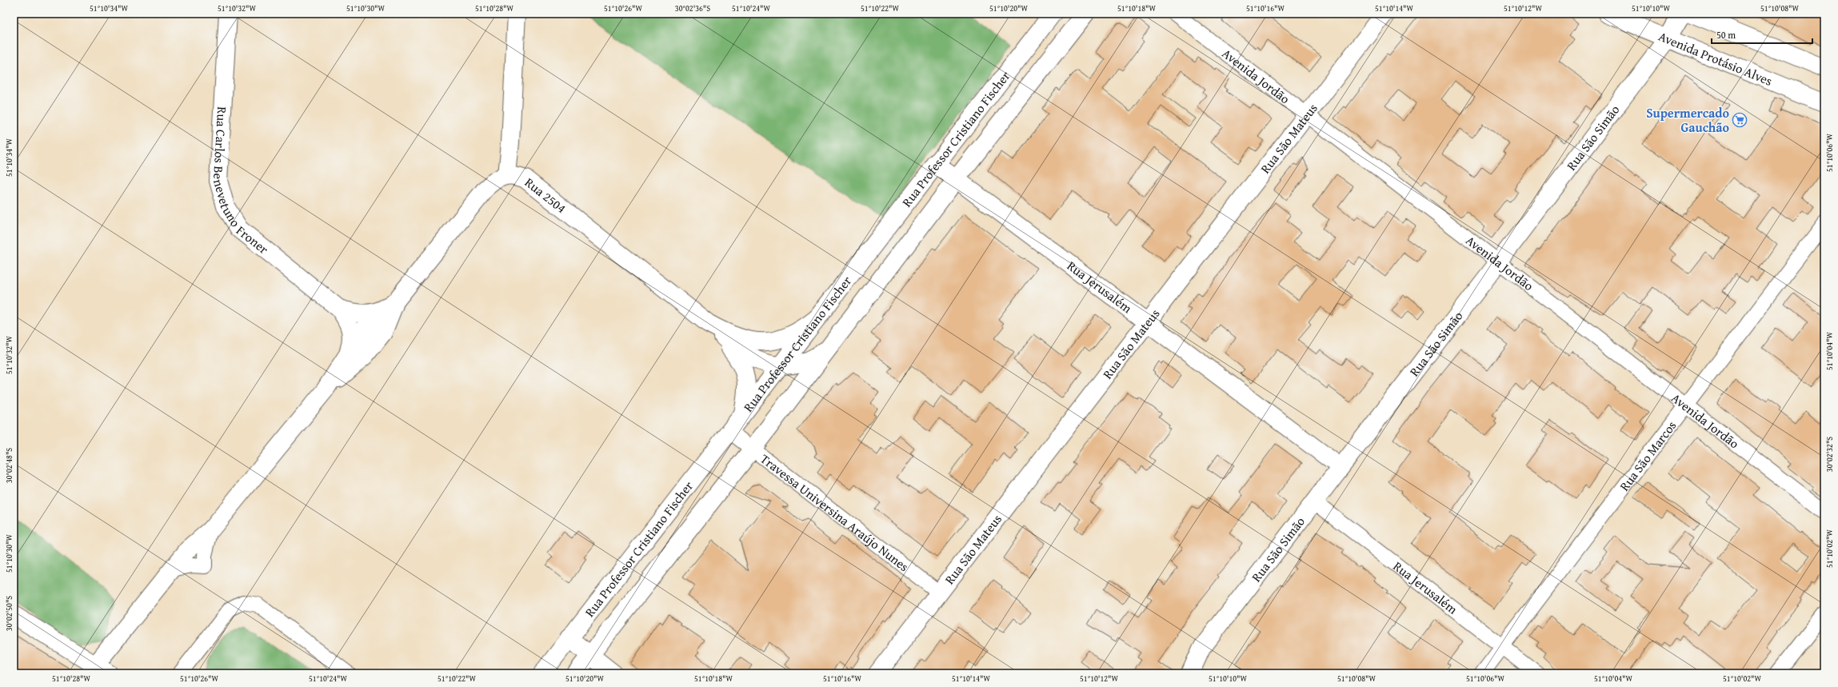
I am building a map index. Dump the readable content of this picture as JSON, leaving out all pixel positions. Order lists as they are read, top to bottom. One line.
{"streets":{"street":["Avenida Protásio Alves","Avenida Jordão","Rua São Mateus","Rua São Simão","Rua Professor Cristiano Fischer","Rua Carlos Benevetuno Froner","Rua 2504","Rua Jerusalém","Rua São Marcos","Travessa Universina Araújo Nunes"]},"crossings":[["Avenida Protásio Alves","Rua São Simão"],["Avenida Jordão","Rua São Mateus"],["Avenida Jordão","Rua São Simão"],["Avenida Jordão","Rua São Marcos"],["Rua São Mateus","Rua Jerusalém"],["Rua São Mateus","Travessa Universina Araújo Nunes"],["Rua São Simão","Rua Jerusalém"],["Rua Professor Cristiano Fischer","Rua 2504"],["Rua Professor Cristiano Fischer","Rua Jerusalém"],["Rua Professor Cristiano Fischer","Travessa Universina Araújo Nunes"],["Rua Jerusalém","Rua São Marcos"]],"places":{"supermarket":["Supermercado Gauchão"]},"scale_bar":"50 m","coordinates":["51°10'34\"W","51°10'32\"W","51°10'30\"W","51°10'28\"W","51°10'26\"W","30°02'36\"S","51°10'24\"W","51°10'22\"W","51°10'20\"W","51°10'18\"W","51°10'16\"W","51°10'14\"W","51°10'12\"W","51°10'10\"W","51°10'08\"W","51°10'06\"W","51°10'04\"W","30°02'32\"S","30°02'48\"S","51°10'02\"W","30°02'50\"S"]}
